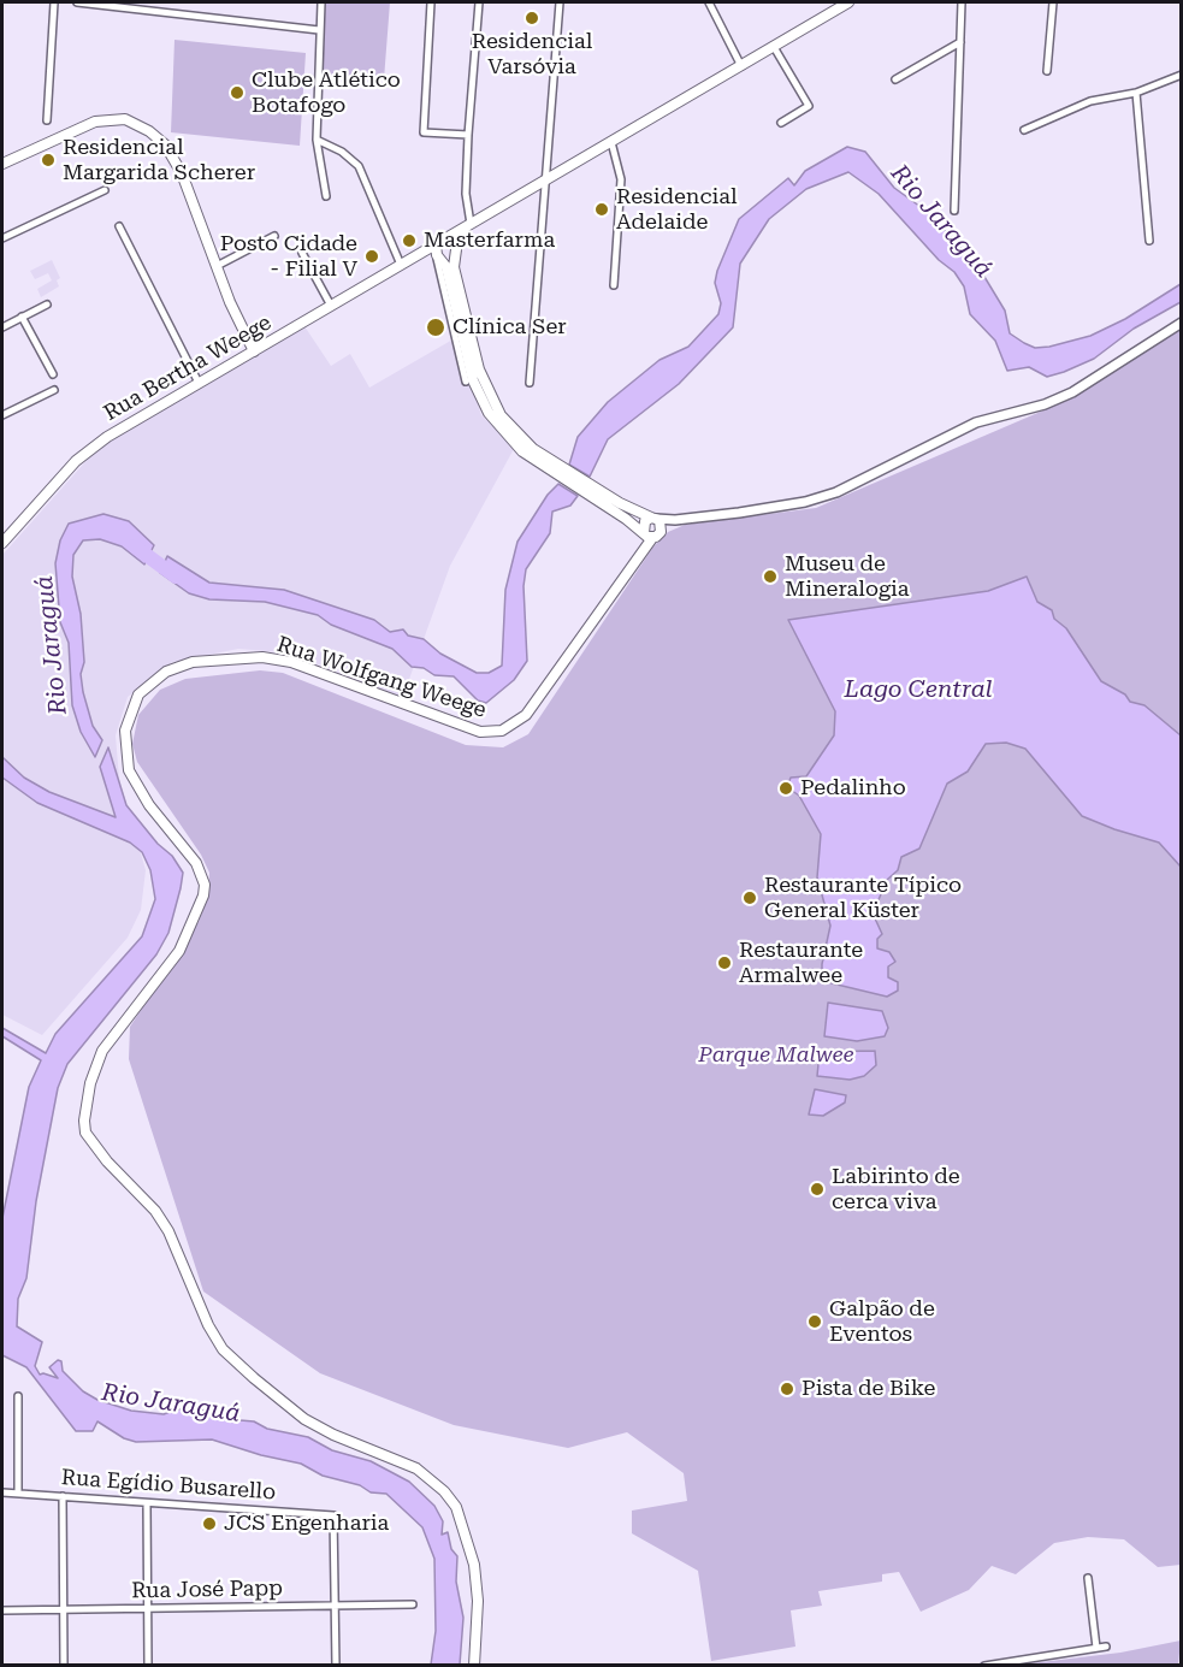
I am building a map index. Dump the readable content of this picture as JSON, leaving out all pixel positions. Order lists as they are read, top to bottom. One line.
{"streets":{"main road":["Rua Bertha Weege","Rua Wolfgang Weege"],"street":["Rua Egídio Busarello","Rua José Papp"]},"crossings":[["Rua Egídio Busarello","Rua José Papp"]],"water":["Rio Jaraguá","Lago Central"],"parks":["Parque Malwee"],"places":["Residencial Varsóvia","Clube Atlético Botafogo","Residencial Margarida Scherer","Residencial Adelaide","Masterfarma","Posto Cidade - Filial V","Clínica Ser","Museu de Mineralogia","Pedalinho","Restaurante Típico General Küster","Restaurante Armalwee","Labirinto de cerca viva","Galpão de Eventos","Pista de Bike","JCS Engenharia"]}
